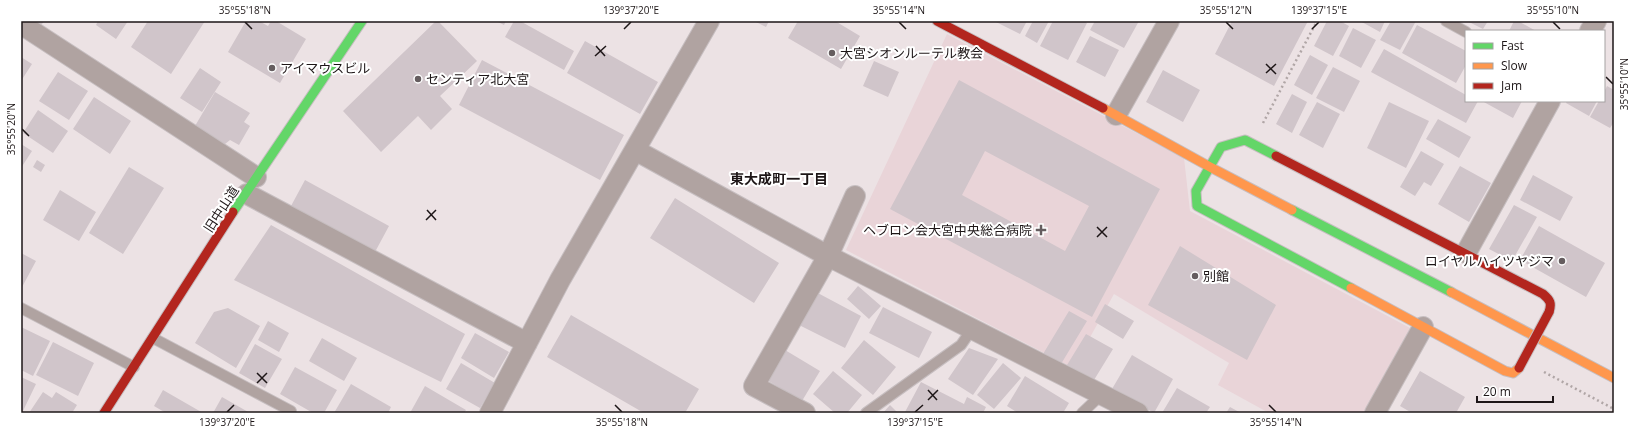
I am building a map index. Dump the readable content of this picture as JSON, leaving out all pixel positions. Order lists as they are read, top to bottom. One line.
{"streets":{"street":["旧中山道"]},"districts":["東大成町一丁目"],"places":{"other":["大宮シオンルーテル教会","アイマウスビル","センティア北大宮","ロイヤルハイツヤジマ","別館"],"health":["ヘブロン会大宮中央総合病院"]},"legend":["Fast","Slow","Jam"],"scale_bar":"20 m","coordinates":["35°55'18\"N","139°37'20\"E","35°55'14\"N","35°55'12\"N","139°37'15\"E","35°55'10\"N","35°55'20\"N"]}
